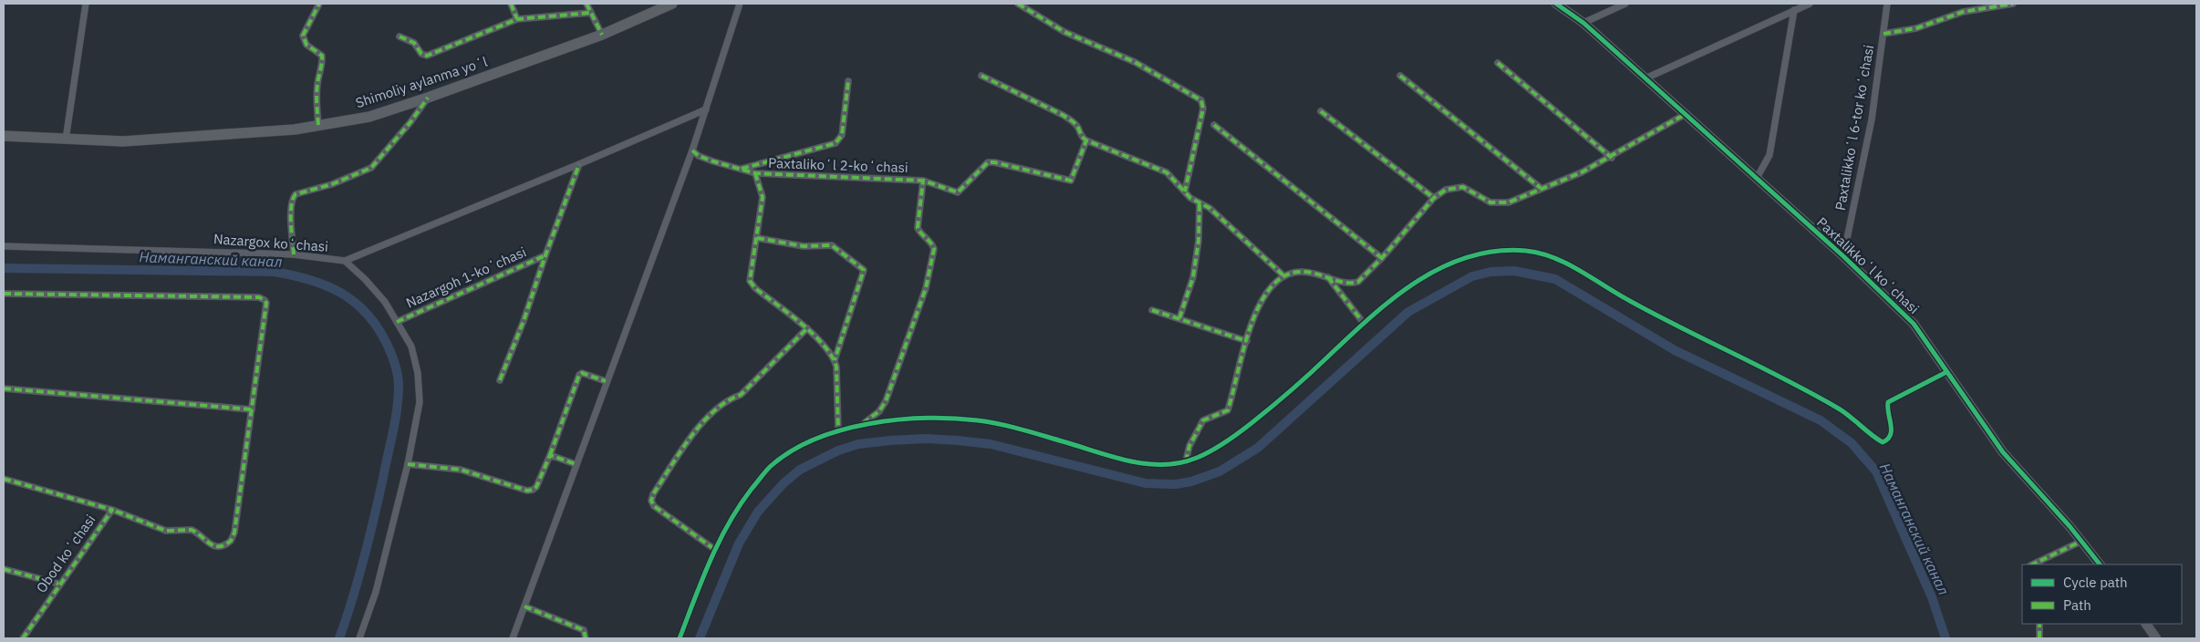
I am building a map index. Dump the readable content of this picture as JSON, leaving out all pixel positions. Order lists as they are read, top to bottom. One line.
{"streets":{"main road":["Shimoliy aylanma yoʻl"],"street":["Paxtalikkoʻl 6-tor koʻchasi","Paxtalikoʻl 2-koʻchasi","Nazargox koʻchasi","Paxtalikkoʻl koʻchasi","Nazargoh 1-koʻchasi","Obod koʻchasi"]},"crossings":[["Paxtalikkoʻl 6-tor koʻchasi","Paxtalikkoʻl koʻchasi"],["Nazargox koʻchasi","Nazargoh 1-koʻchasi"]],"water":["Наманганский канал"],"legend":["Cycle path","Path"]}
